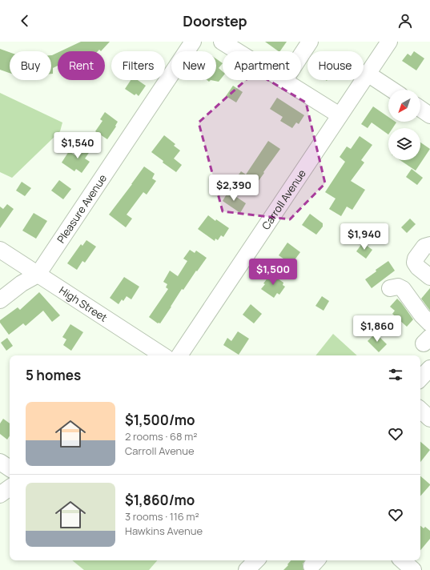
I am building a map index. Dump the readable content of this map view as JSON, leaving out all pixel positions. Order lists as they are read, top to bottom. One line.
{"streets":{"street":["Carroll Avenue","Pleasure Avenue","High Street"]},"crossings":[["Pleasure Avenue","High Street"]],"north":"bottom left","page":{"header":"Doorstep","chip":["Buy","Rent","Filters","New","Apartment","House"],"price":["$1,540","$2,390","$1,940","$1,500","$1,860"],"heading":"5 homes","list":[{"name":"$1,500/mo","note":"2 rooms · 68 m² · Carroll Avenue"},{"name":"$1,860/mo","note":"3 rooms · 116 m² · Hawkins Avenue"}]}}
